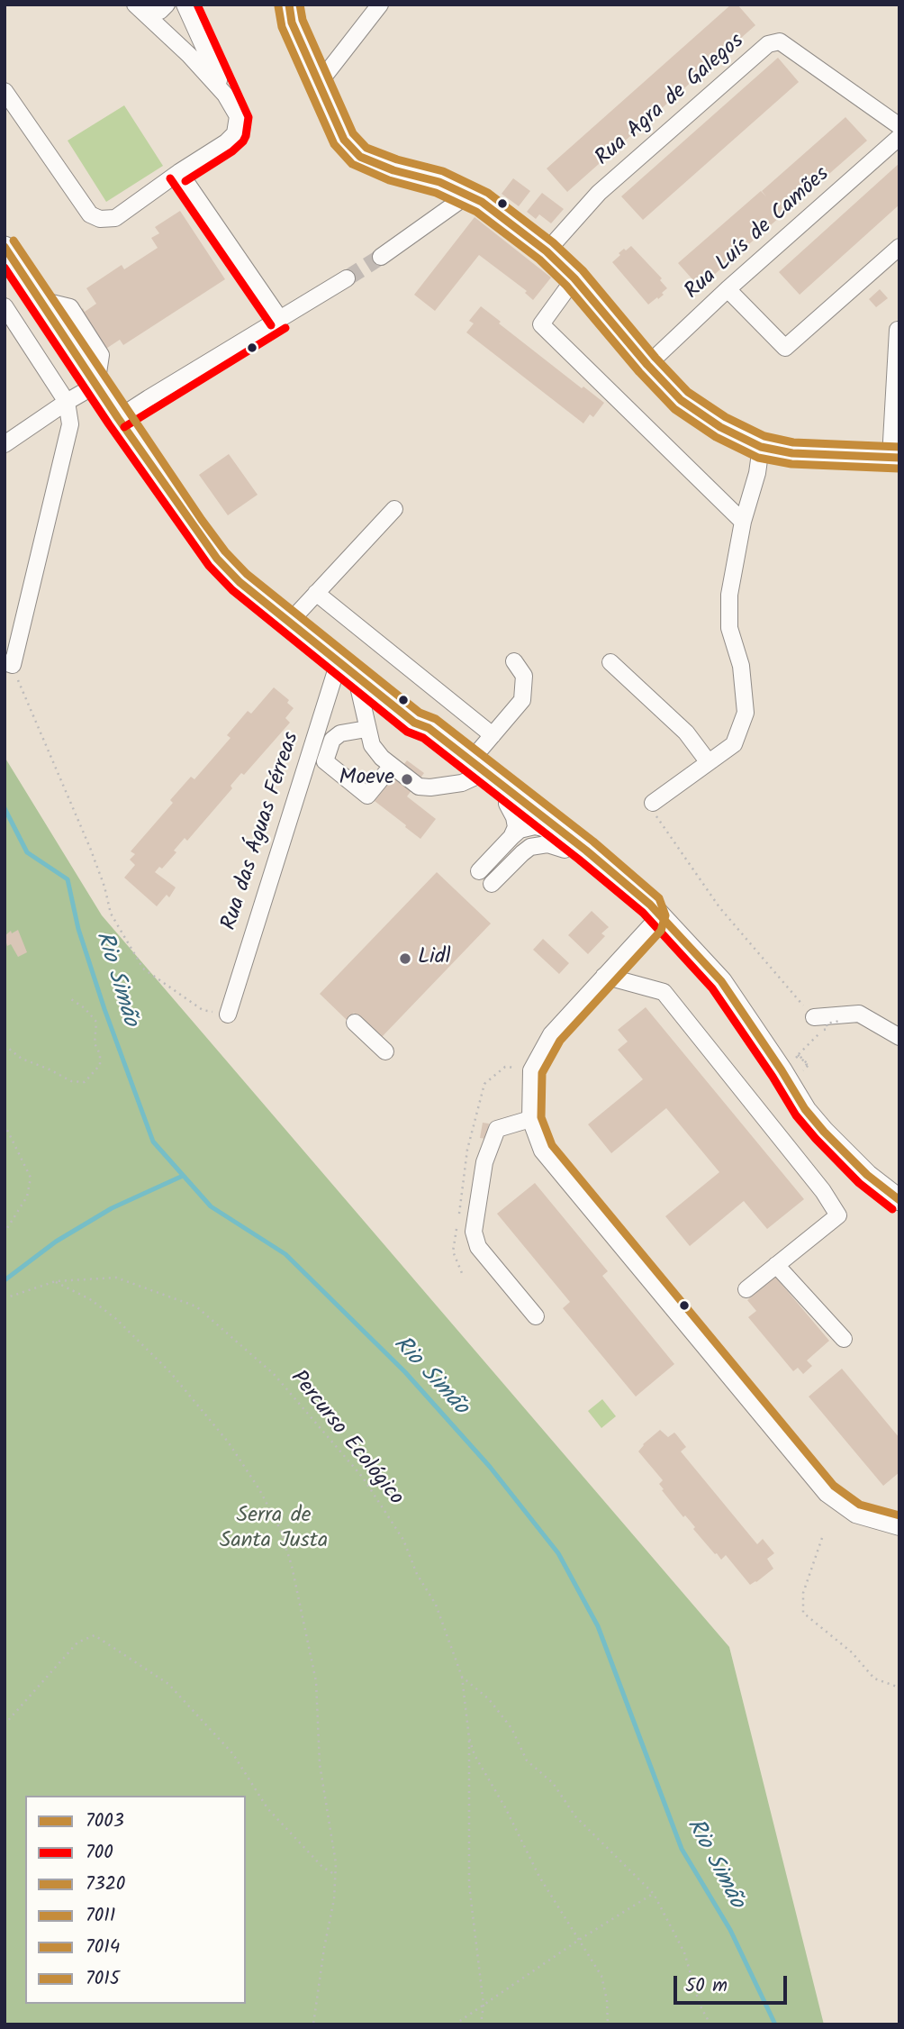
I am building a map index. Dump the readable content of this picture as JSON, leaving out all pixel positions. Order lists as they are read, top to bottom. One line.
{"streets":{"street":["Rua Agra de Galegos","Rua Luís de Camões","Rua das Águas Férreas"],"path":["Percurso Ecológico"]},"water":["Rio Simão"],"parks":["Serra de Santa Justa"],"places":["Moeve","Lidl"],"lines":["transit line 700","transit line 7011","transit line 7015","transit line 7014","transit line 7320","transit line 7003"],"legend":["7003","700","7320","7011","7014","7015"],"scale_bar":"50 m"}
